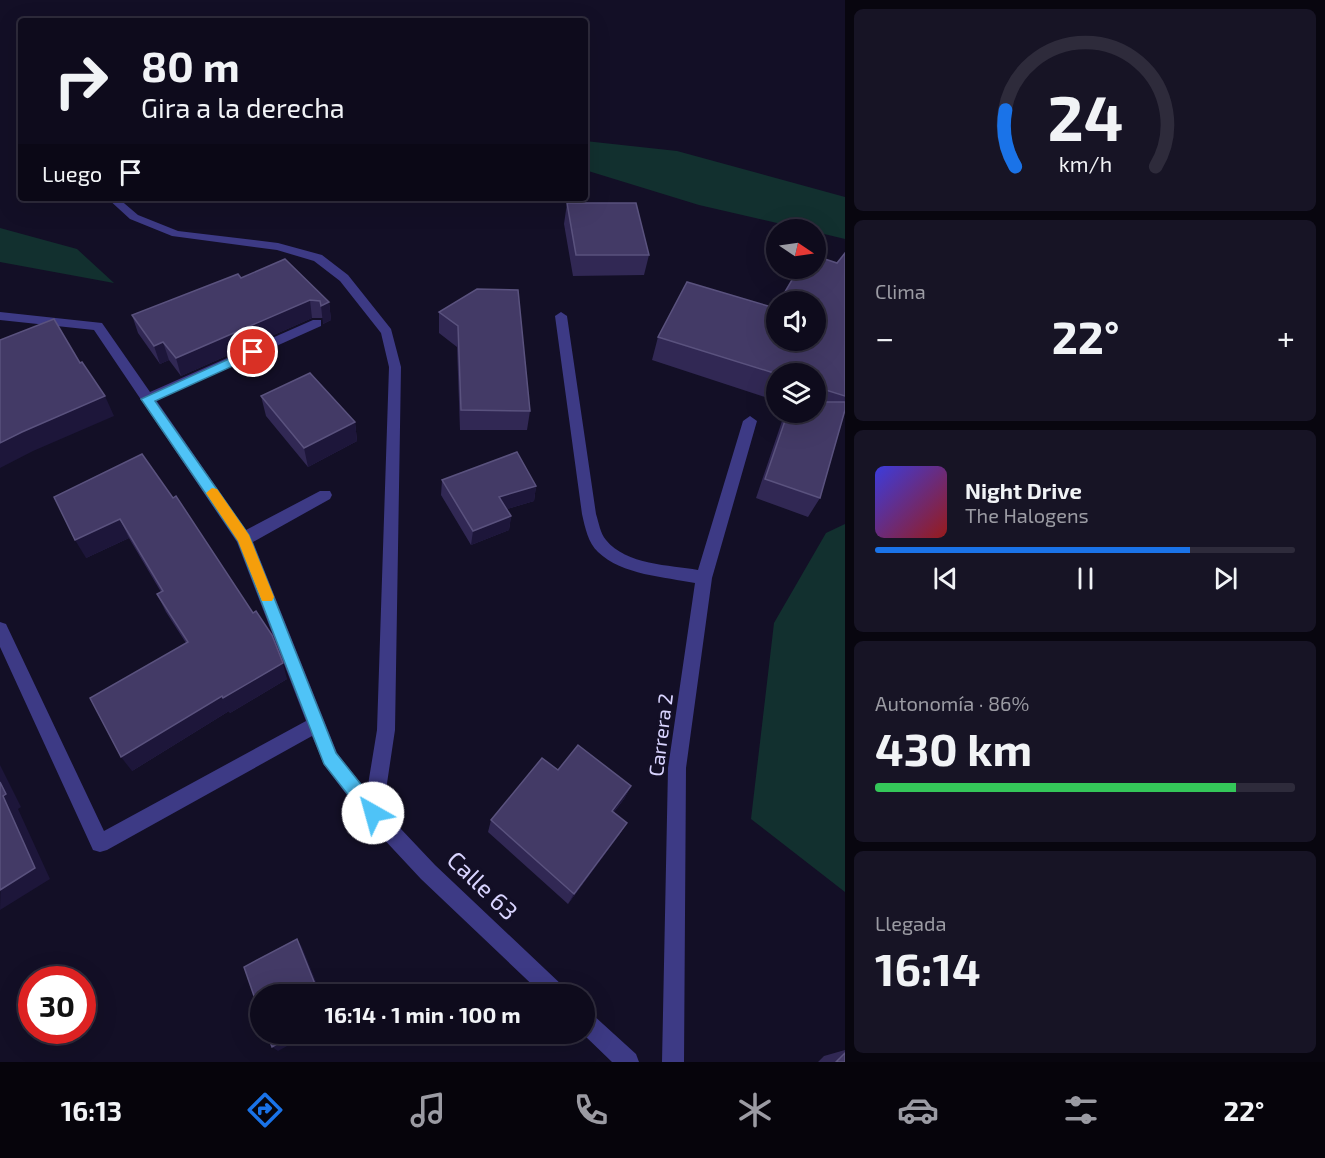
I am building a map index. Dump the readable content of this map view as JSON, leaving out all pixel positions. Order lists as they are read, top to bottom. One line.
{"streets":{"street":["Carrera 2","Calle 63"]},"north":"right","page":{"turn":["80 m","Gira a la derecha"],"then":"Luego","tile":["Clima",["Autonomía · 86%","430 km"],["Llegada","16:14"]],"heat":["−","22°","+"],"song":["Night Drive","The Halogens"],"limit":"30","trip":"16:14 · 1 min · 100 m","tabs":["16:13","22°"],"gauge":["24","km/h"]}}
